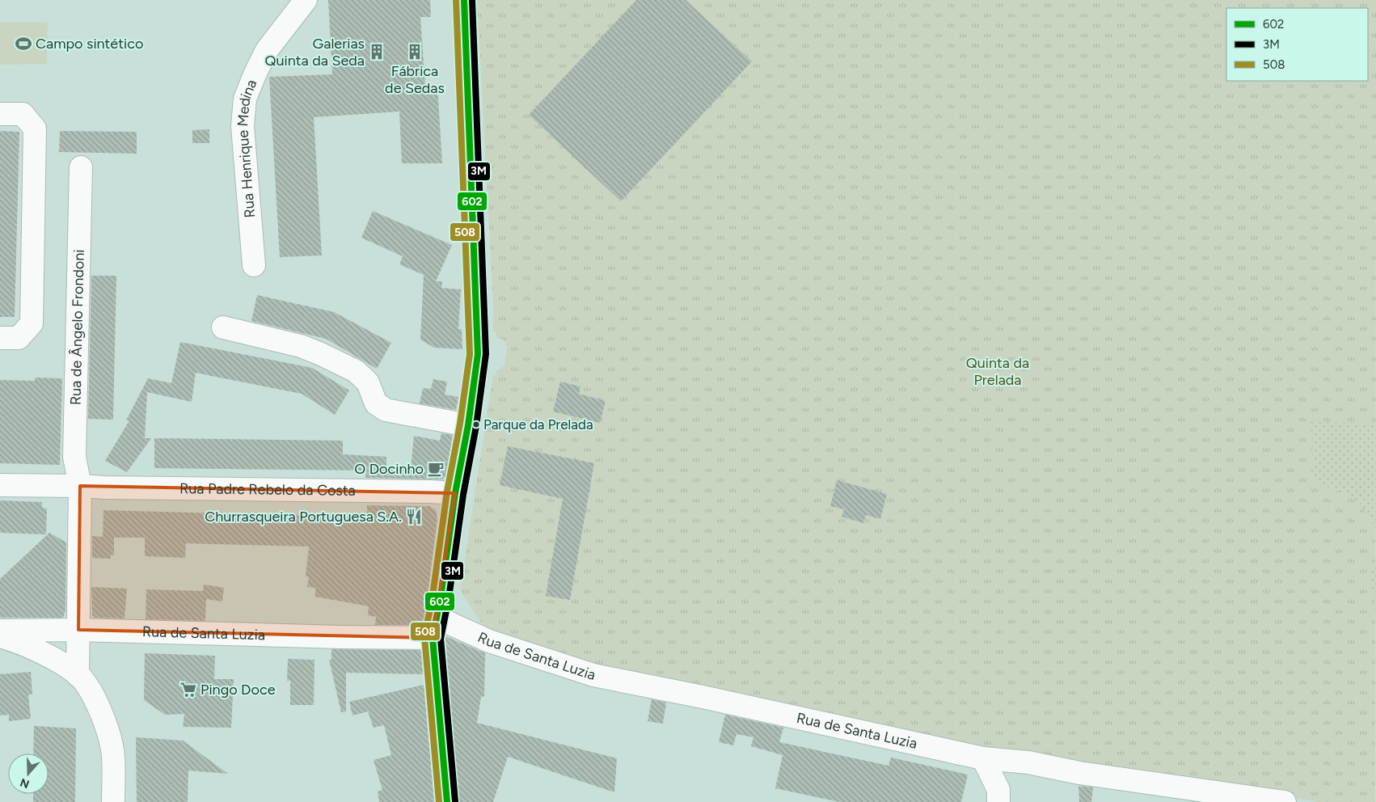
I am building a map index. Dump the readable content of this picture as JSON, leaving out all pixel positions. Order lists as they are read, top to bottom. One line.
{"streets":{"street":["Rua Henrique Medina","Rua de Ângelo Frondoni","Rua Padre Rebelo da Costa","Rua de Santa Luzia"]},"crossings":[["Rua de Ângelo Frondoni","Rua Padre Rebelo da Costa"],["Rua de Ângelo Frondoni","Rua de Santa Luzia"]],"parks":["Quinta da Prelada"],"places":{"sports":["Campo sintético"],"building":["Galerias Quinta da Seda","Fábrica de Sedas"],"other":["Parque da Prelada"],"cafe":["O Docinho"],"restaurant":["Churrasqueira Portuguesa S.A."],"supermarket":["Pingo Doce"]},"lines":["transit line 602","transit line 3M","transit line 508"],"legend":["602","3M","508"],"north":"bottom"}
